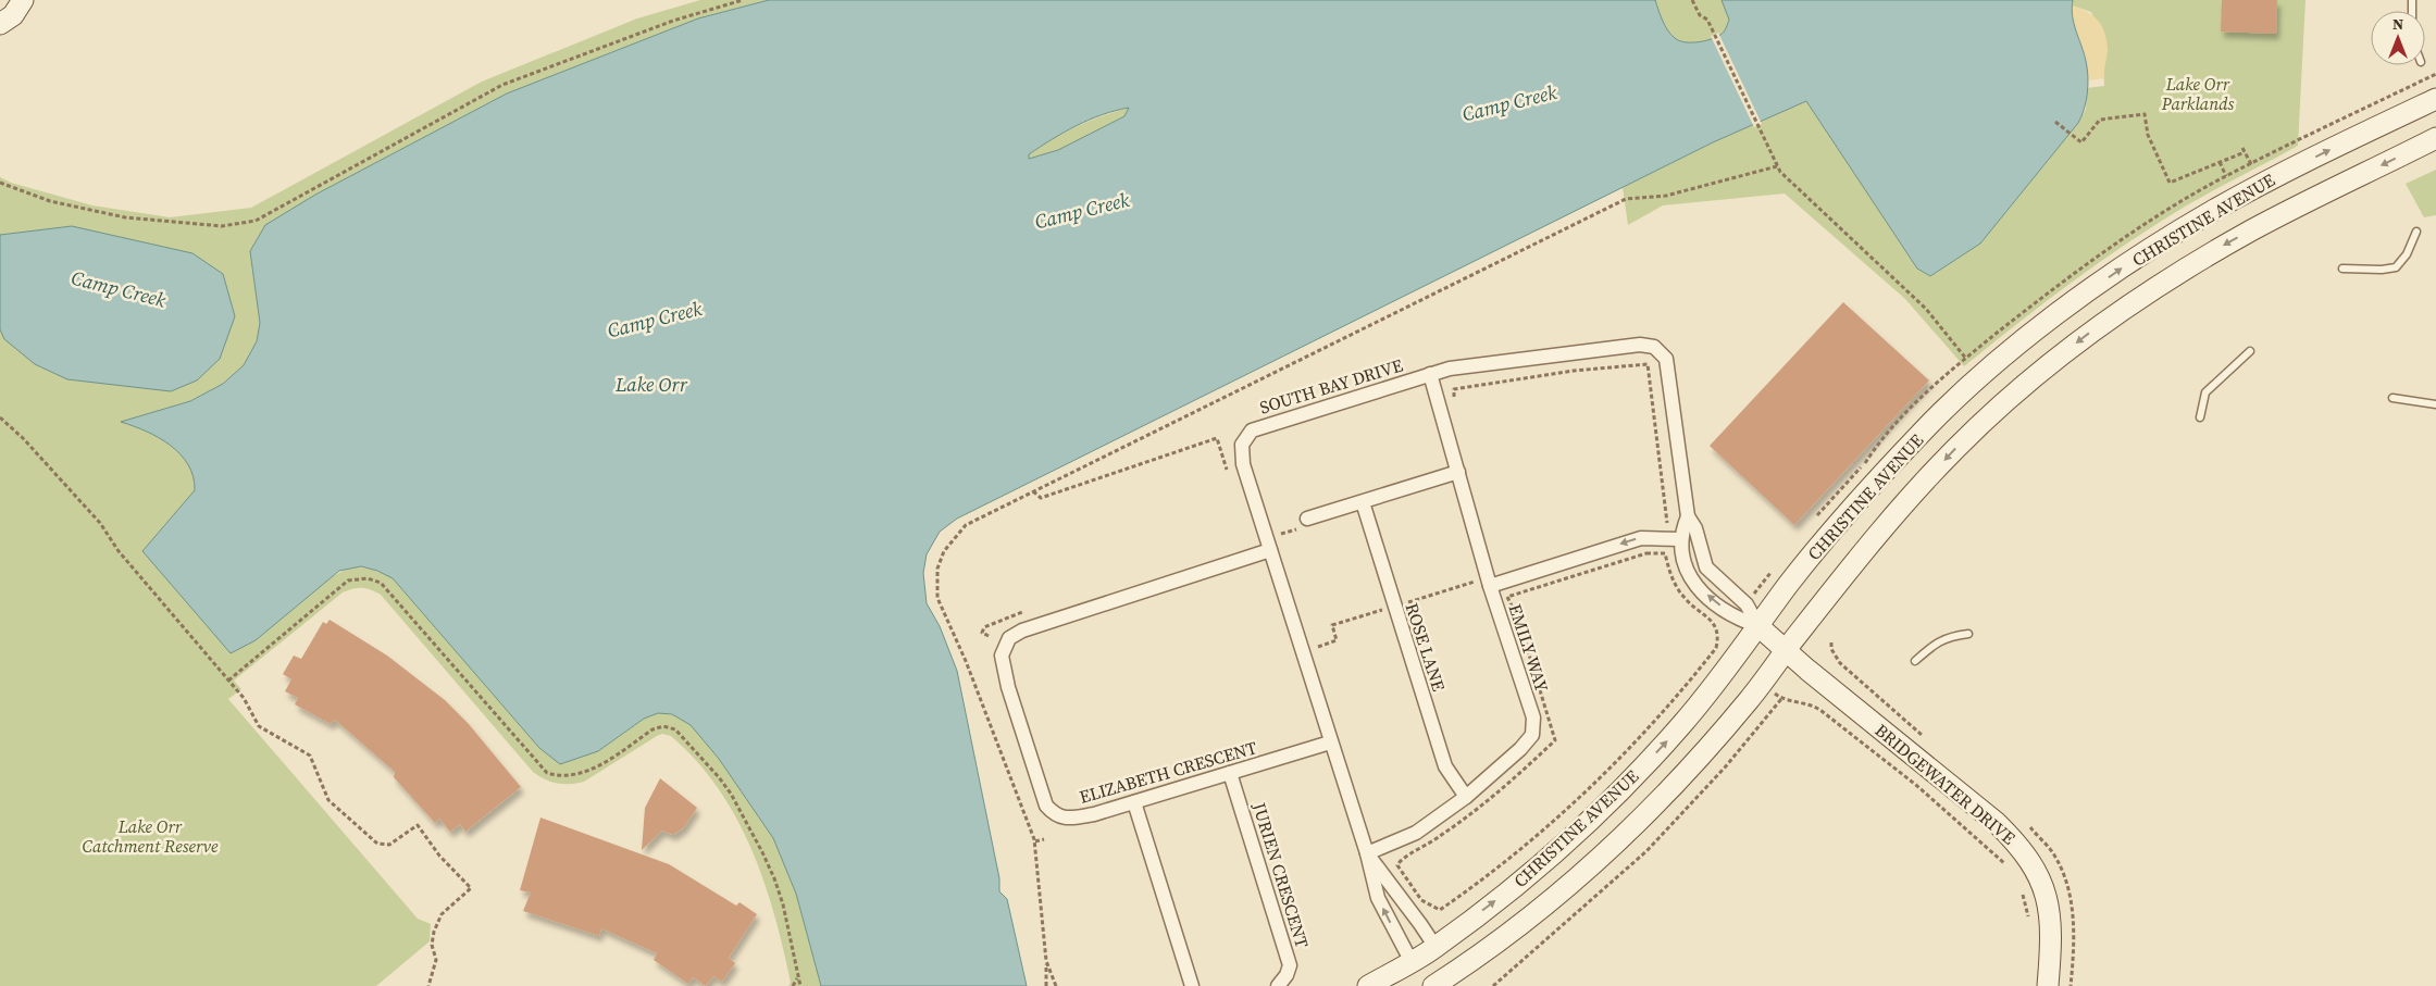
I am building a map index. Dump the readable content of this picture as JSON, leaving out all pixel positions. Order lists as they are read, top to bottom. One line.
{"streets":{"main road":["CHRISTINE AVENUE","BRIDGEWATER DRIVE"],"street":["SOUTH BAY DRIVE","ROSE LANE","EMILY WAY","ELIZABETH CRESCENT","JURIEN CRESCENT"]},"crossings":[["CHRISTINE AVENUE","SOUTH BAY DRIVE"],["CHRISTINE AVENUE","BRIDGEWATER DRIVE"],["SOUTH BAY DRIVE","EMILY WAY"],["SOUTH BAY DRIVE","ELIZABETH CRESCENT"],["SOUTH BAY DRIVE","BRIDGEWATER DRIVE"],["ROSE LANE","EMILY WAY"],["ELIZABETH CRESCENT","JURIEN CRESCENT"]],"water":["Camp Creek","Lake Orr"],"parks":["Lake Orr Parklands","Lake Orr Catchment Reserve"],"north":"top"}
